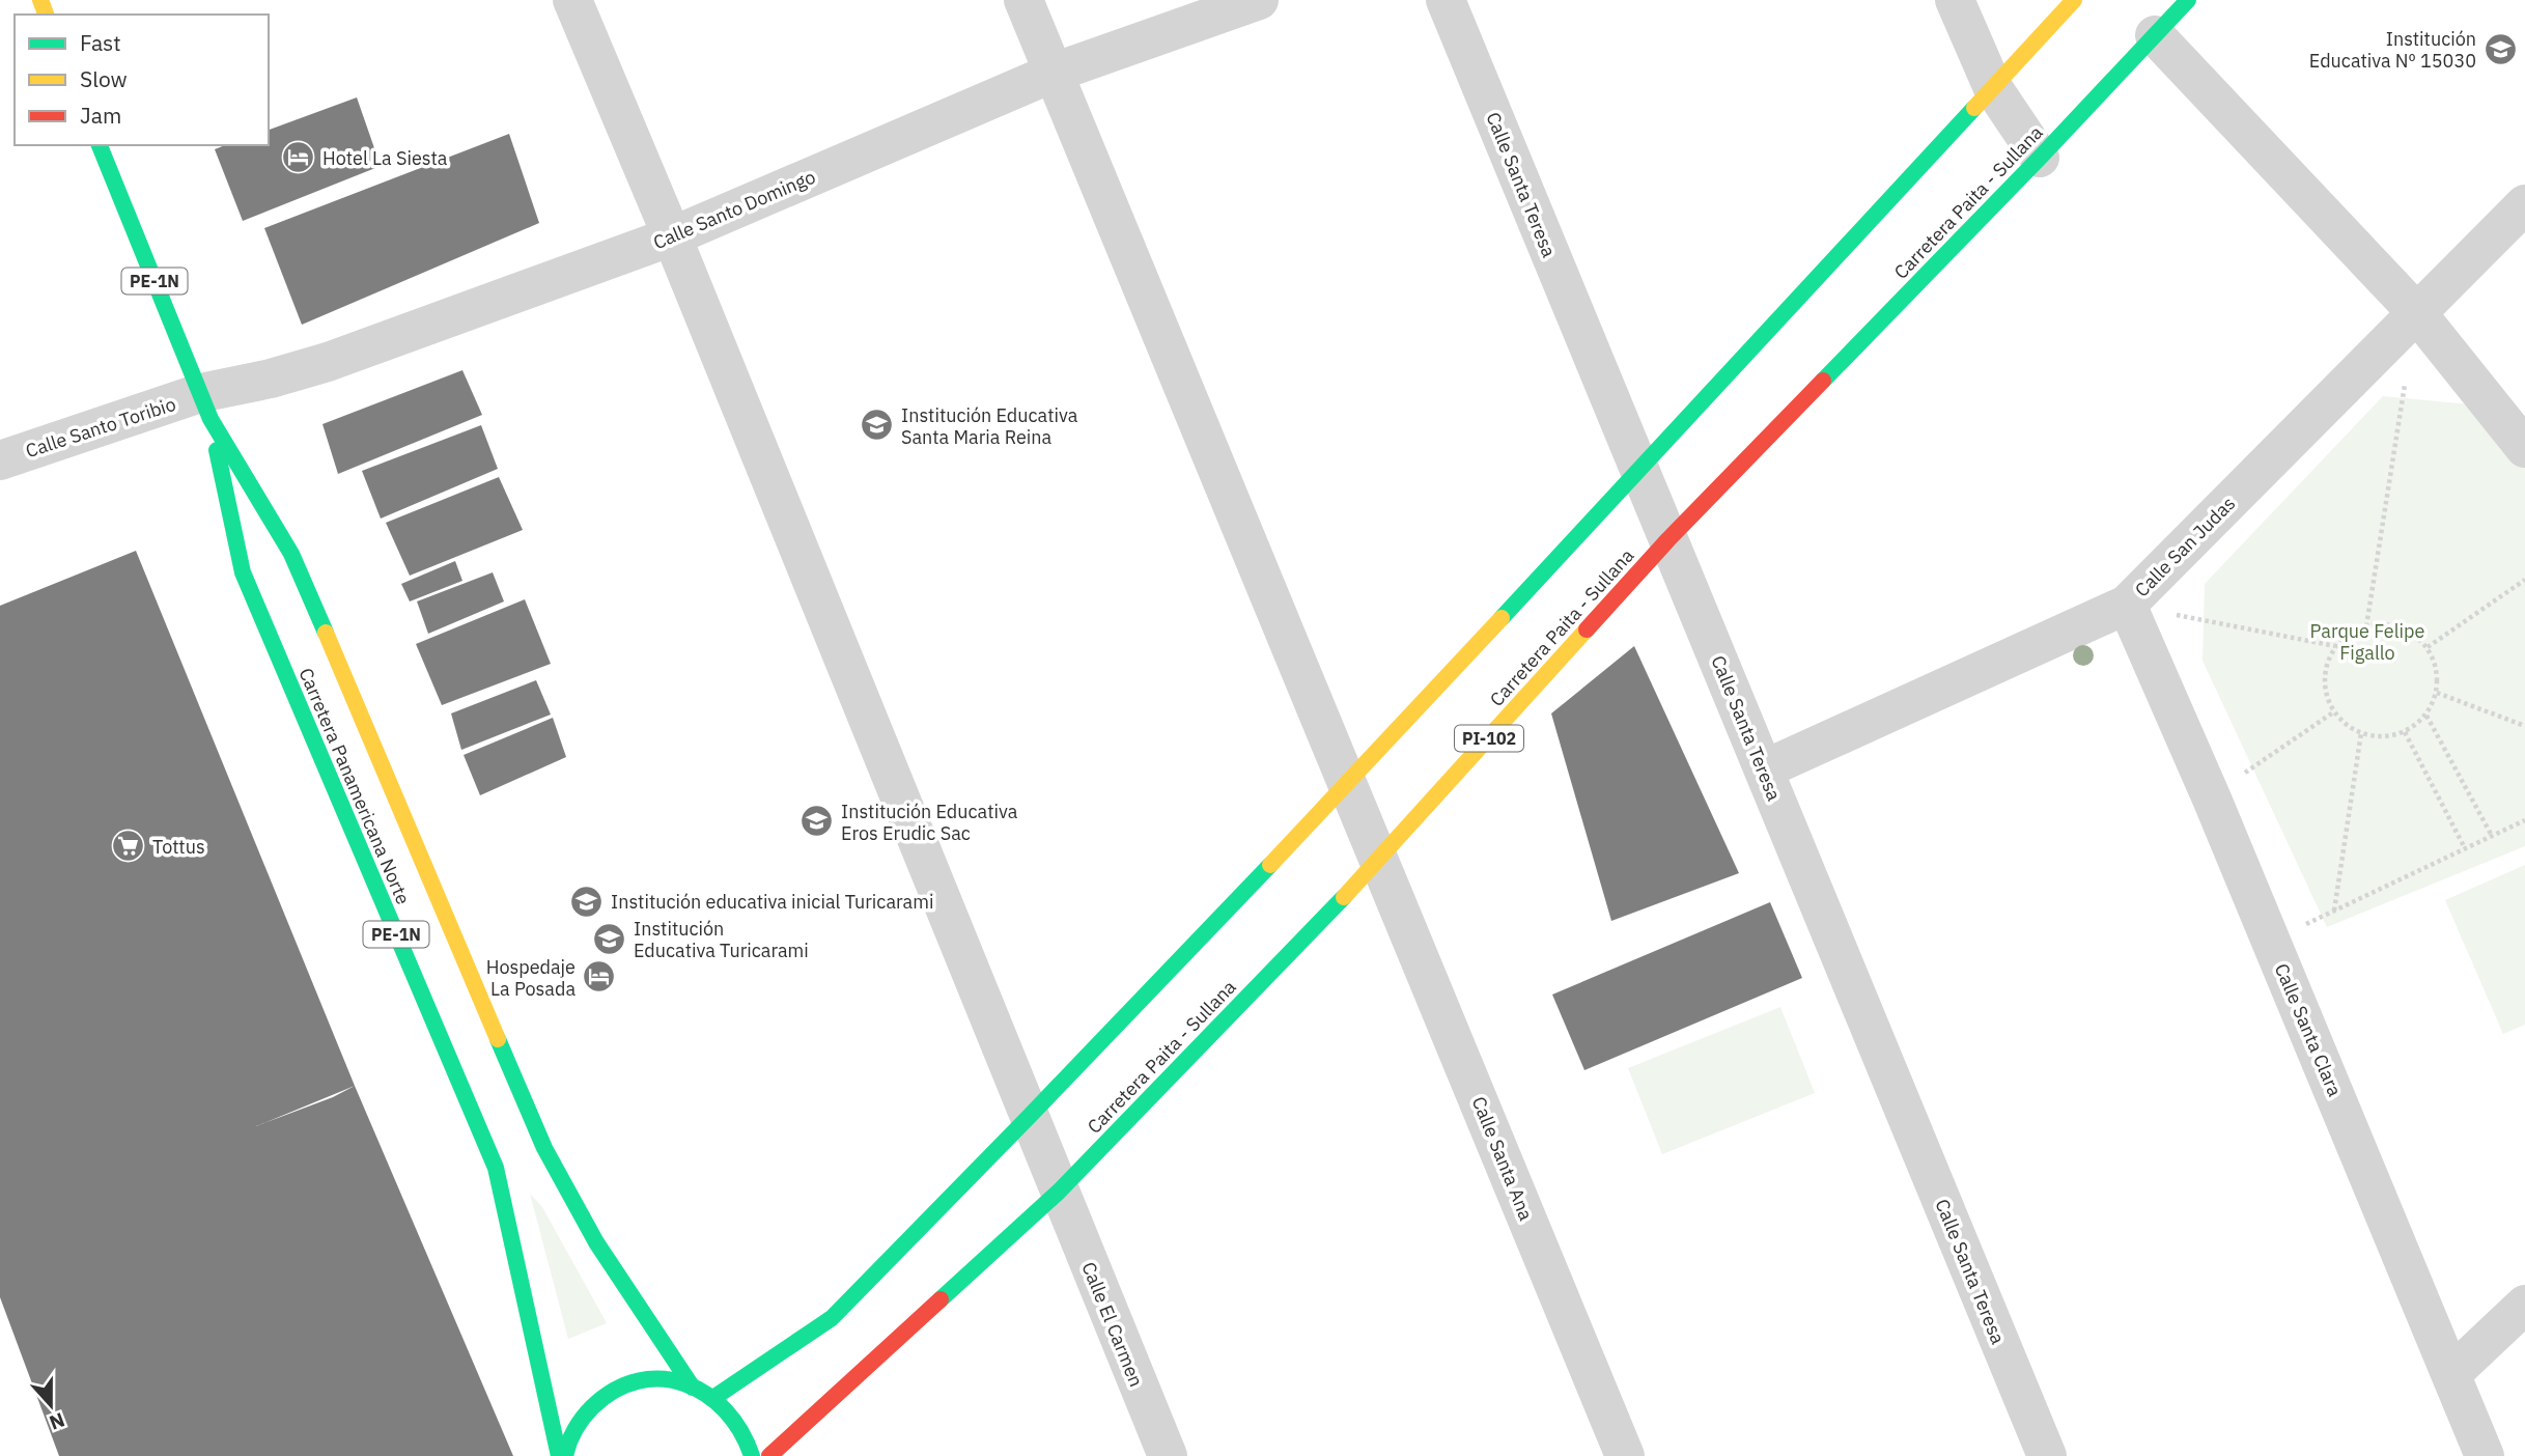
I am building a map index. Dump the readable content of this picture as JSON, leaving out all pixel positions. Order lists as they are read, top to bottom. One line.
{"streets":{"main road":["Carretera Paita - Sullana","PE-1N","PI-102","Carretera Panamericana Norte"],"street":["Calle Santa Teresa","Calle Santo Domingo","Calle Santo Toribio","Calle San Judas","Calle Santa Clara","Calle Santa Ana","Calle El Carmen"]},"crossings":[["Calle Santa Teresa","Carretera Paita - Sullana"],["Calle Santa Teresa","Calle San Judas"],["Carretera Paita - Sullana","Calle Santa Ana"],["Carretera Paita - Sullana","Calle El Carmen"],["Calle Santo Domingo","Calle Santo Toribio"],["Calle Santo Domingo","Carretera Panamericana Norte"],["Calle Santo Domingo","Calle Santa Ana"],["Calle Santo Domingo","Calle El Carmen"],["PE-1N","Carretera Panamericana Norte"],["Calle Santo Toribio","Carretera Panamericana Norte"],["Calle San Judas","Calle Santa Clara"]],"parks":["Parque Felipe Figallo"],"places":{"school or university":["Institución Educativa Nº 15030","Institución Educativa Santa Maria Reina","Institución Educativa Eros Erudic Sac","Institución educativa inicial Turicarami","Institución Educativa Turicarami"],"hotel":["Hotel La Siesta","Hospedaje La Posada"],"supermarket":["Tottus"]},"legend":["Fast","Slow","Jam"],"north":"bottom"}
